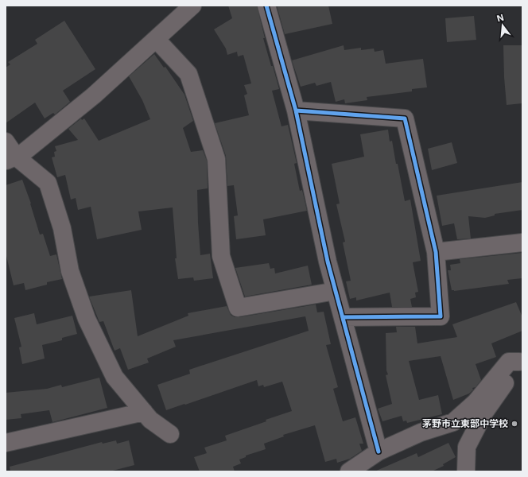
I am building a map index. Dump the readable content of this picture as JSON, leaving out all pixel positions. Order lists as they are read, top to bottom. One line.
{"places":["茅野市立東部中学校"],"north":"top"}
